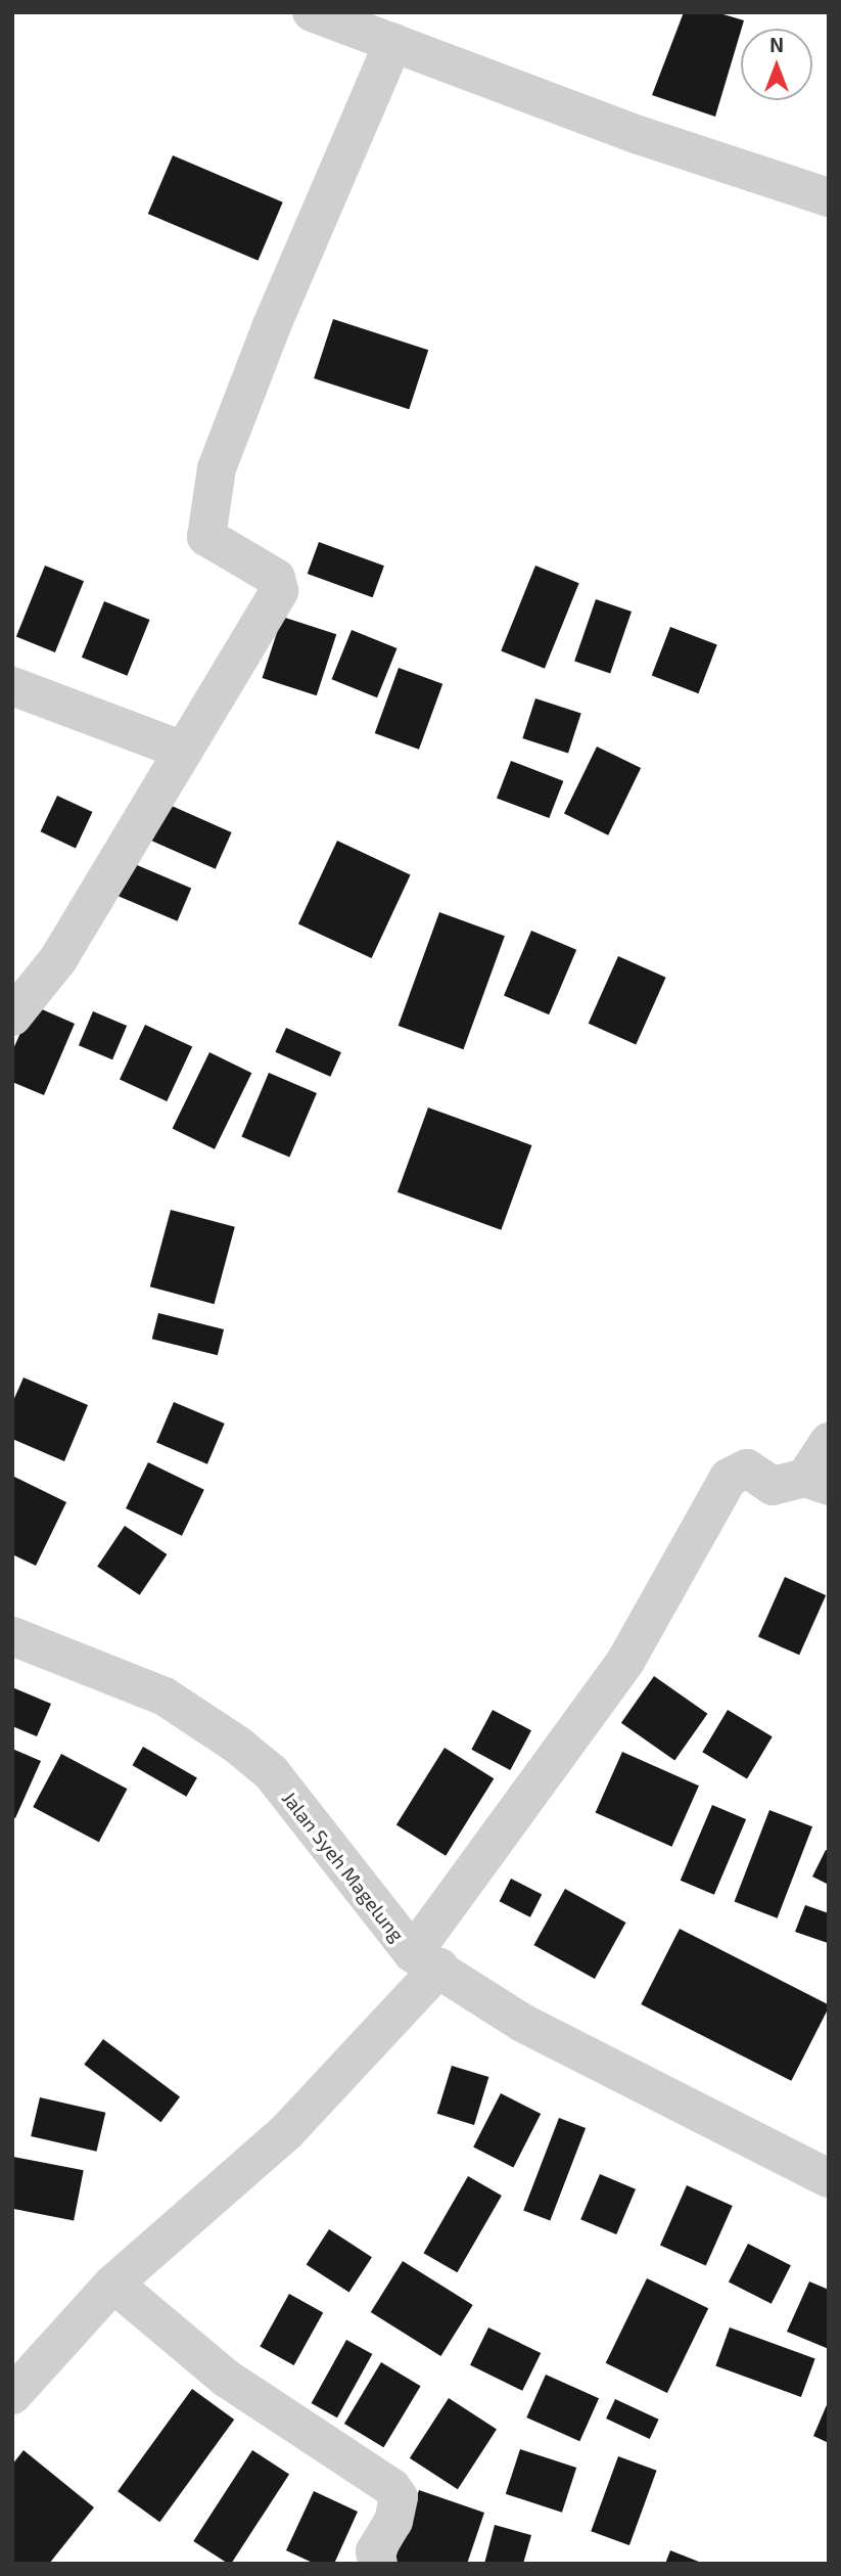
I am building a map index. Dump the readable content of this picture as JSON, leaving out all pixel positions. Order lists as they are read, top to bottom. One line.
{"streets":{"street":["Jalan Syeh Magelung"]},"north":"top"}
